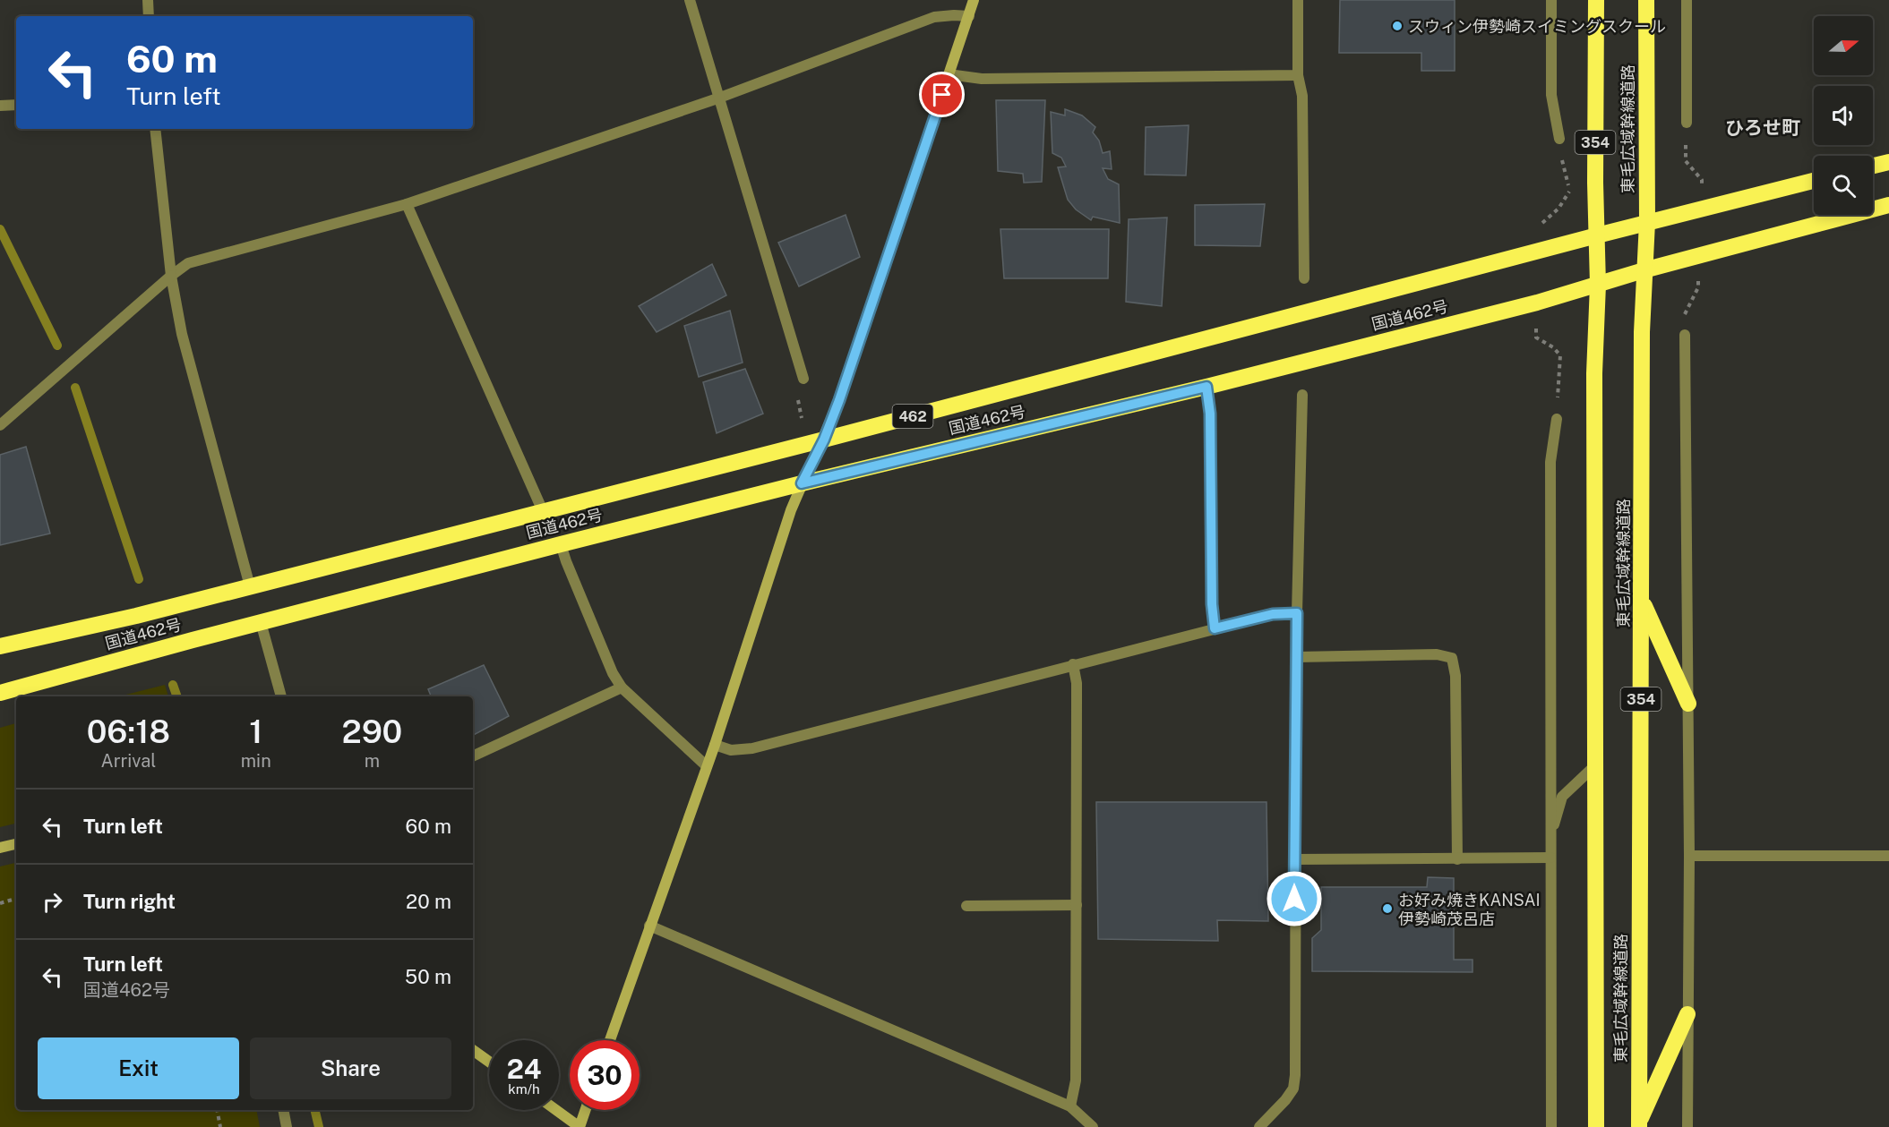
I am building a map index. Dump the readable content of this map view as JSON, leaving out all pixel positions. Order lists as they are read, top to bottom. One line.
{"streets":{"highway":["東毛広域幹線道路","354","国道462号","462"]},"crossings":[["東毛広域幹線道路","国道462号"]],"districts":["ひろせ町"],"places":["スウィン伊勢崎スイミングスクール","お好み焼きKANSAI 伊勢崎茂呂店"],"north":"right","page":{"turn":["60 m","Turn left"],"eta":["06:18","Arrival","1","min","290","m"],"list":[{"name":"Turn left","value":"60 m"},{"name":"Turn right","value":"20 m"},{"name":"Turn left","note":"国道462号","value":"50 m"}],"buttons":["Exit","Share"],"speed":"24 km/h","limit":"30"}}
